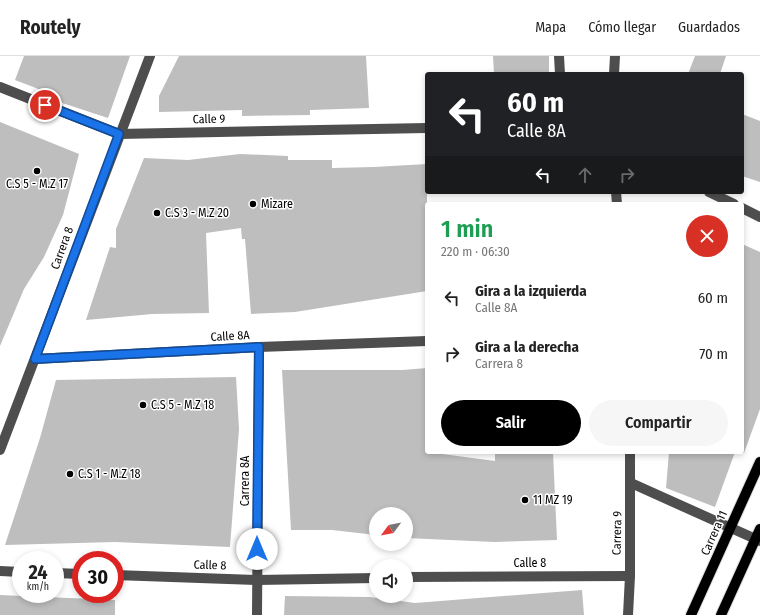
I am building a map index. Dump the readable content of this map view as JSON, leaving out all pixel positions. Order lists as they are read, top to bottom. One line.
{"streets":{"main road":["Carrera 11"],"street":["Calle 9","Carrera 8","Calle 8A","Carrera 8A","Carrera 9","Calle 8"]},"crossings":[["Calle 9","Carrera 8"],["Carrera 8","Calle 8A"],["Calle 8A","Carrera 8A"],["Carrera 8A","Calle 8"],["Carrera 9","Calle 8"]],"places":["C.S 5 - M.Z 17","Mizare","C.S 3 - M.Z 20","C.S 5 - M.Z 18","C.S 1 - M.Z 18","11 MZ 19"],"north":"bottom left","page":{"header":"Routely","nav":["Mapa","Cómo llegar","Guardados"],"turn":["60 m","Calle 8A"],"heading":["1 min","220 m · 06:30"],"list":[{"name":"Gira a la izquierda","note":"Calle 8A","value":"60 m"},{"name":"Gira a la derecha","note":"Carrera 8","value":"70 m"}],"buttons":["Salir","Compartir"],"speed":"24 km/h","limit":"30"}}
